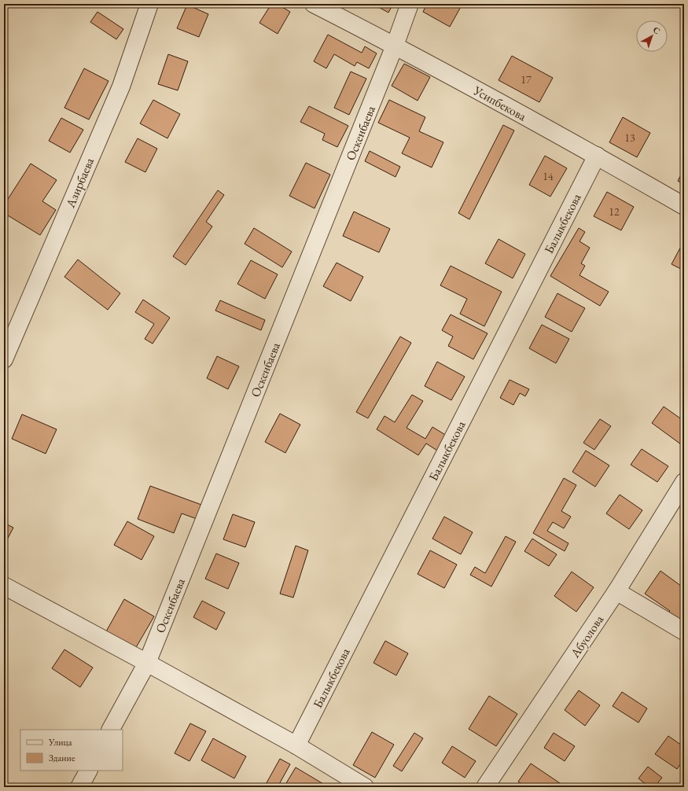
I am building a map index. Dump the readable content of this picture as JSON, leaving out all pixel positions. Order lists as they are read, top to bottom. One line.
{"streets":{"street":["Усипбекова","Оскенбаева","Азирбаева","Балыкбекова","Абуолова"]},"crossings":[["Усипбекова","Оскенбаева"],["Усипбекова","Балыкбекова"]],"house_numbers":["17","13","14","12"],"legend":["Улица","Здание"],"north":"top right"}
